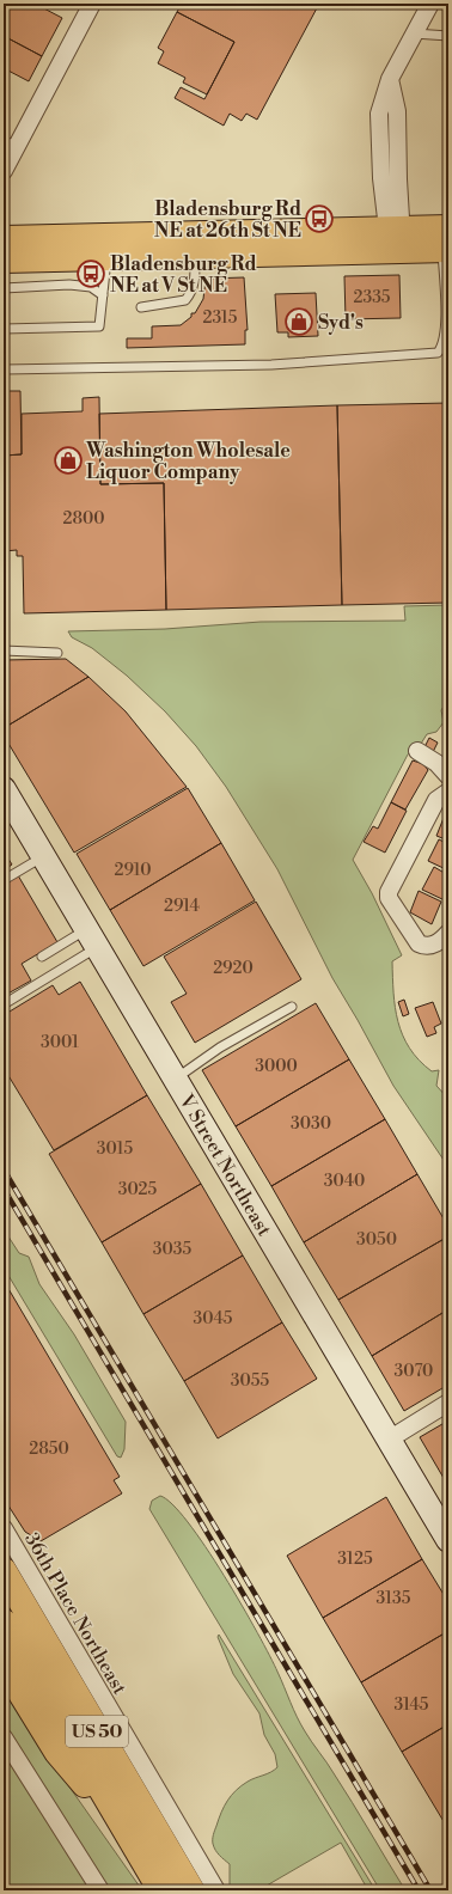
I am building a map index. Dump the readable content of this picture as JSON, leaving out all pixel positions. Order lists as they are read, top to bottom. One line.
{"streets":{"main road":["US 50"],"street":["V Street Northeast","36th Place Northeast"]},"places":{"bus stop":["Bladensburg Rd NE at 26th St NE","Bladensburg Rd NE at V St NE"],"shop":["Syd's","Washington Wholesale Liquor Company"]},"house_numbers":["2335","2315","2800","2910","2914","2920","3001","3000","3030","3015","3040","3025","3050","3035","3045","3070","3055","2850","3125","3135","3145"]}
